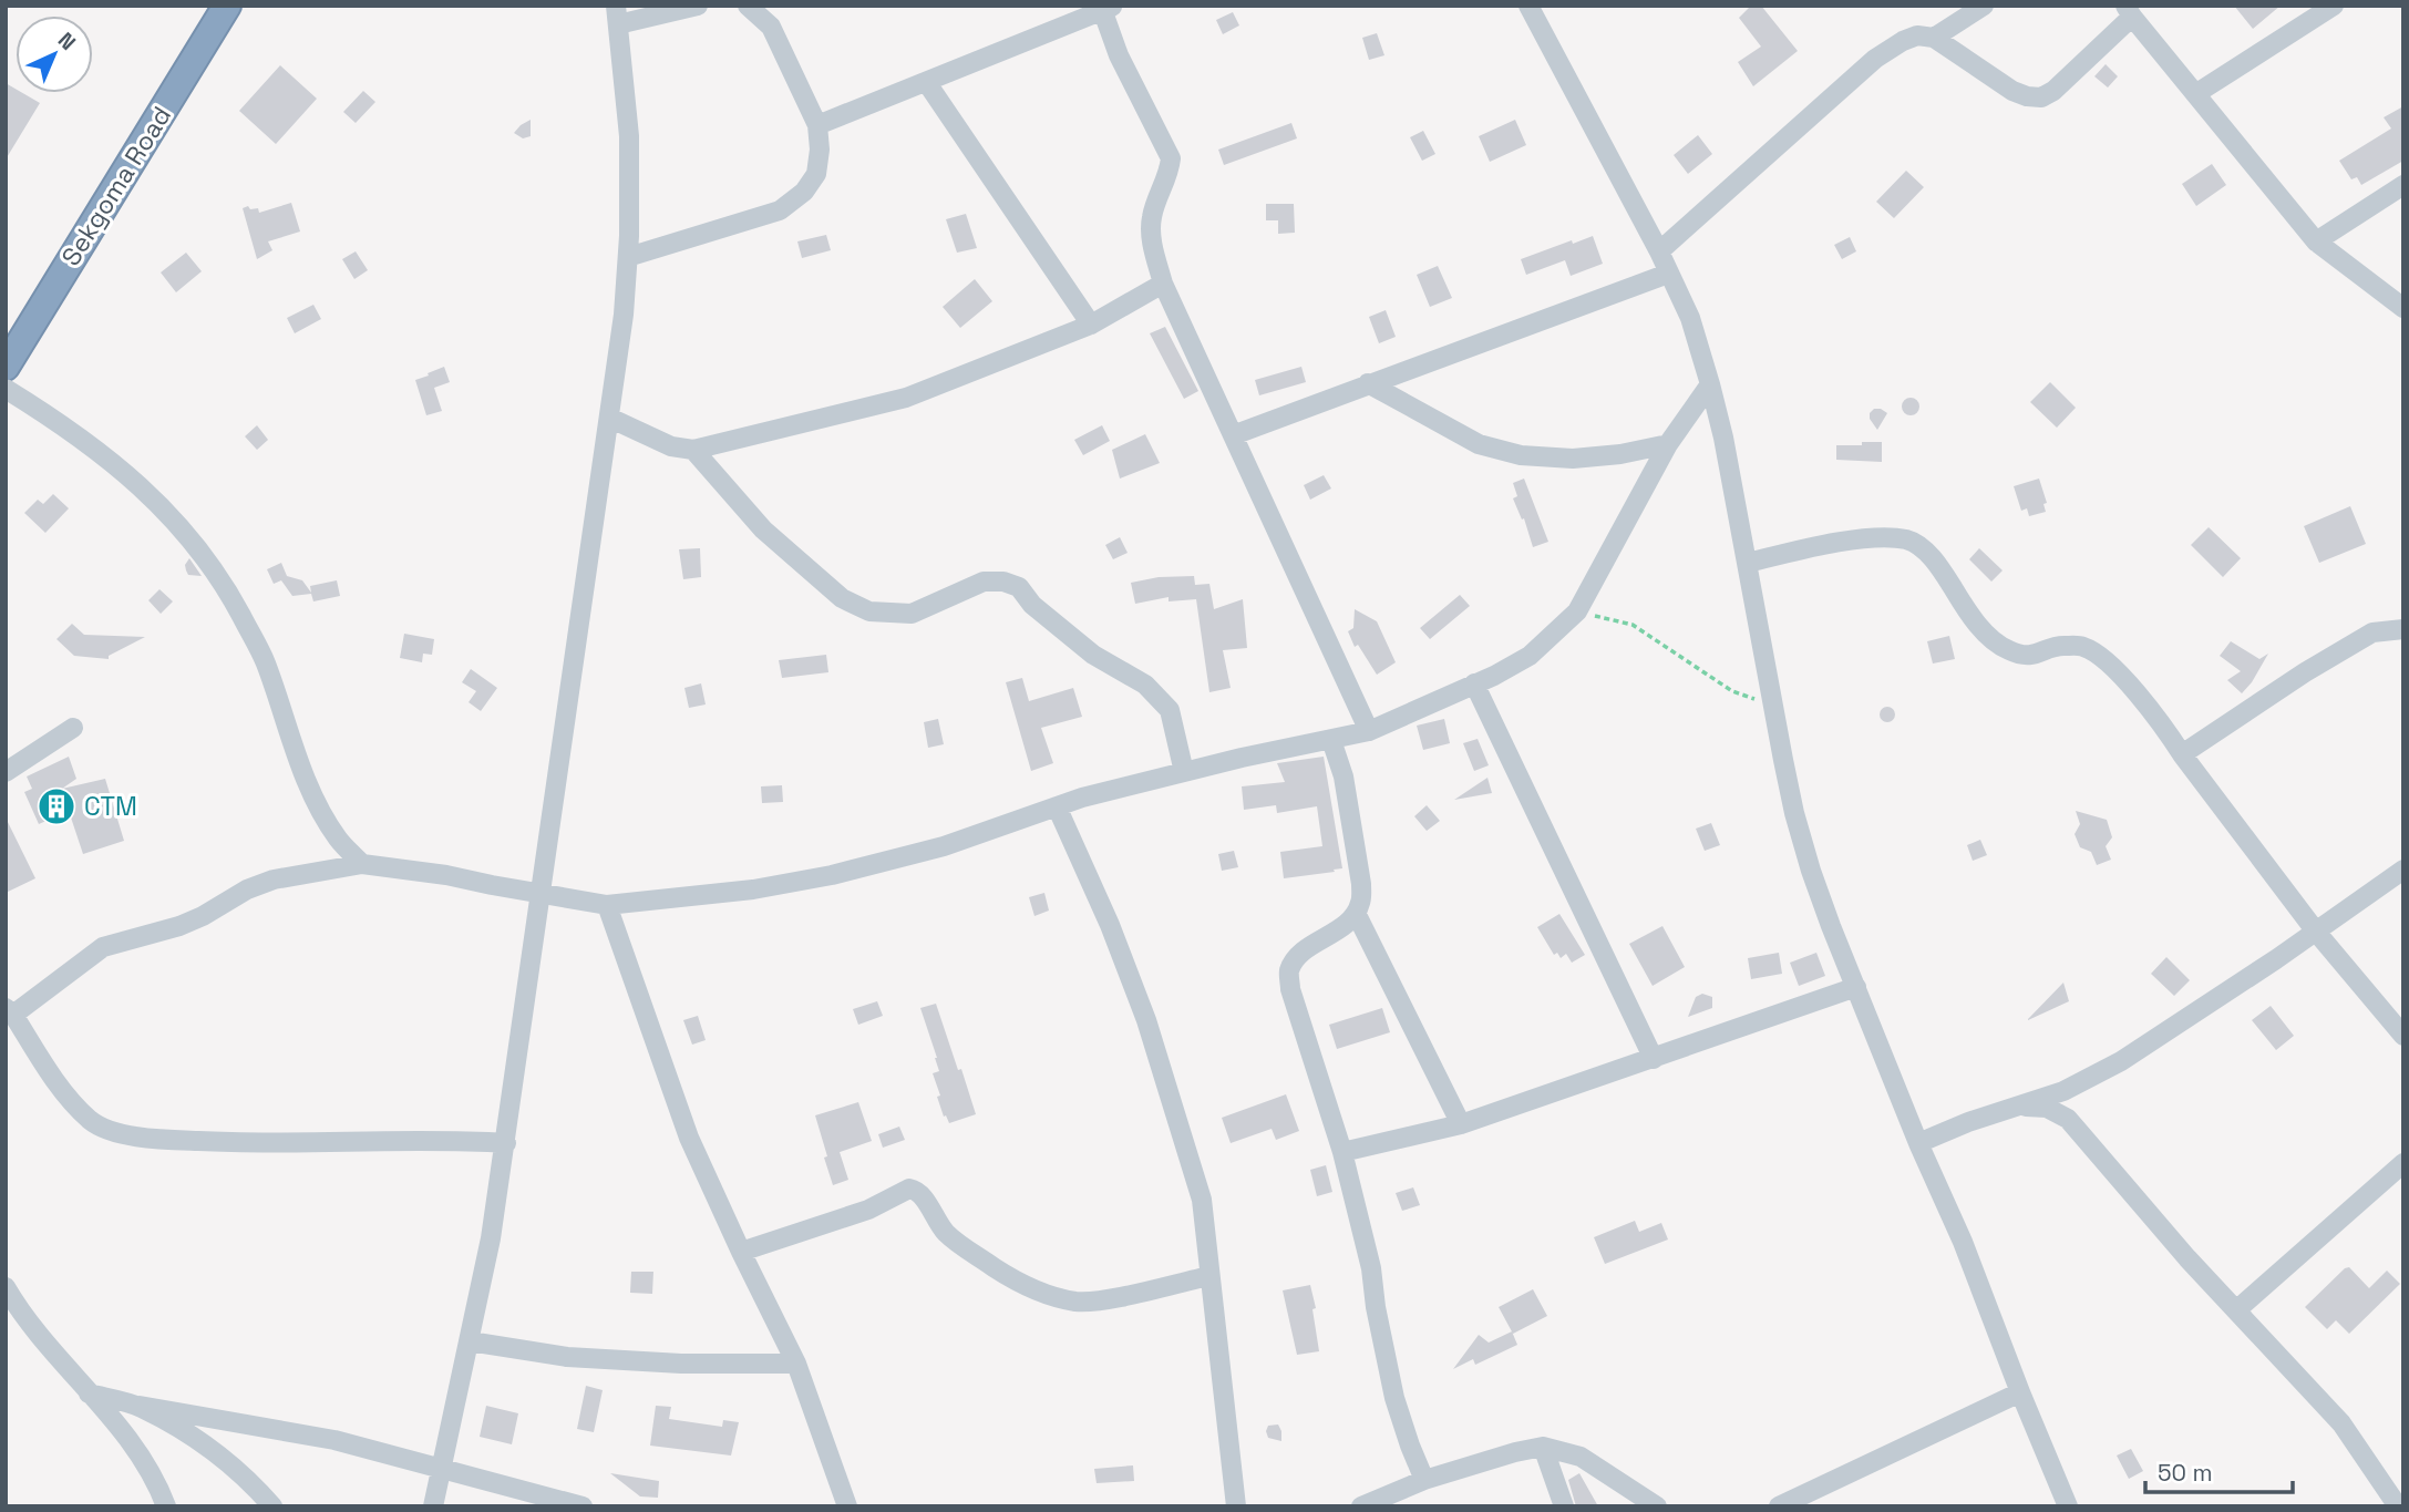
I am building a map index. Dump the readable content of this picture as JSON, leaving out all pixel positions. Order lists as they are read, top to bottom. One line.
{"streets":{"highway":["Sekgoma Road"]},"places":{"building":["CTM"]},"scale_bar":"50 m","north":"top right"}
